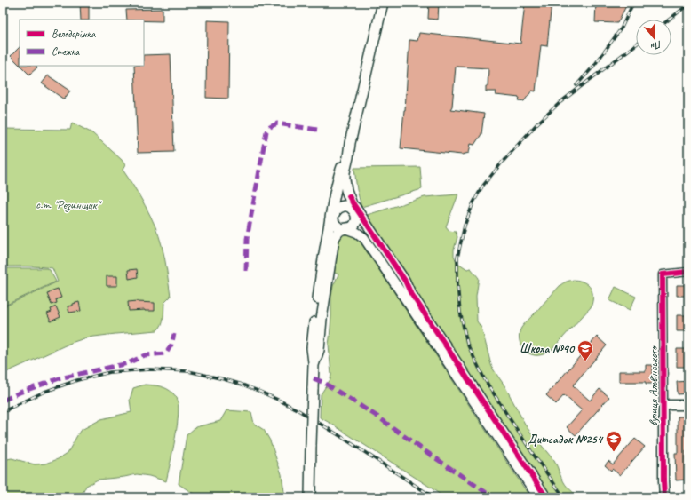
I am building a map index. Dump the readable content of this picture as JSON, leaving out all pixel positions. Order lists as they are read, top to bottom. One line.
{"streets":{"street":["вулиця Альвінського"]},"parks":["с.т. \"Резинщик\""],"places":{"school or university":["Школа №40","Дитсадок №254"]},"legend":["Велодоріжка","Стежка"],"north":"bottom"}
